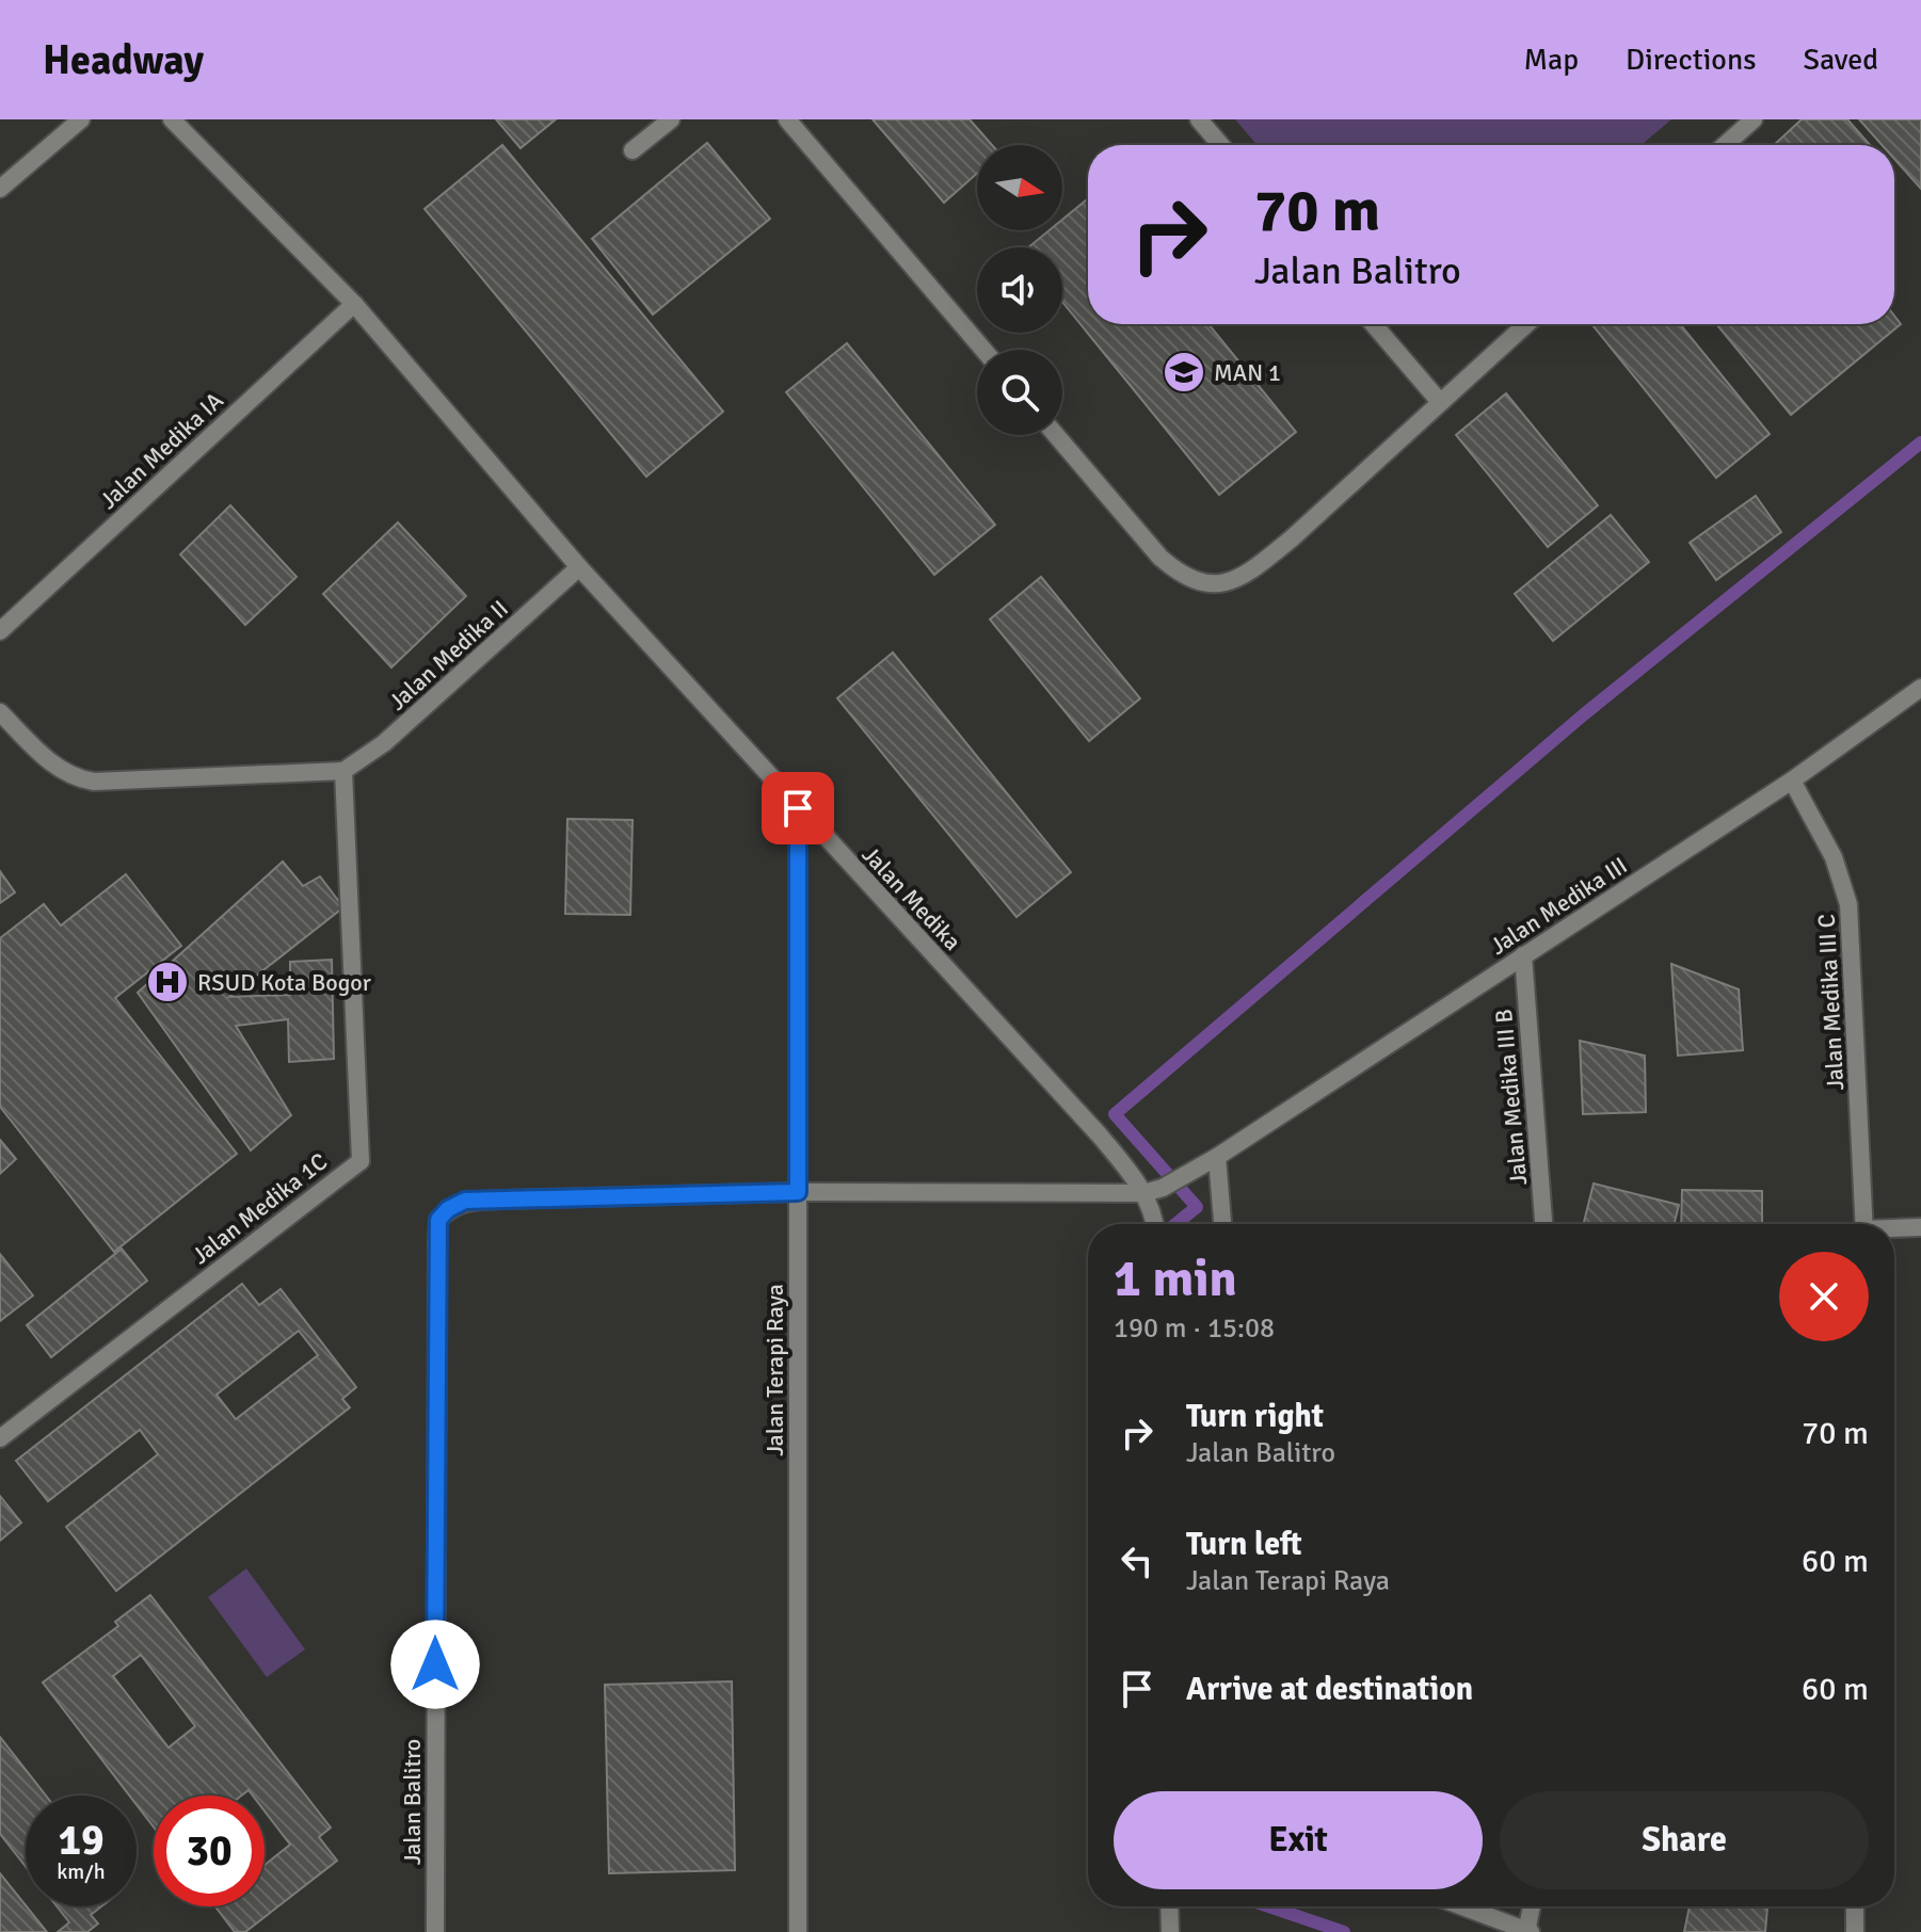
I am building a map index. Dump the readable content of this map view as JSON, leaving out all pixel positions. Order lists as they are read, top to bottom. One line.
{"streets":{"street":["Jalan Medika IA","Jalan Medika II","Jalan Medika","Jalan Medika III","Jalan Medika III C","Jalan Medika III B","Jalan Medika 1C","Jalan Terapi Raya","Jalan Balitro"]},"crossings":[["Jalan Medika IA","Jalan Medika"],["Jalan Medika II","Jalan Medika"],["Jalan Medika II","Jalan Medika 1C"],["Jalan Medika","Jalan Medika III"],["Jalan Medika","Jalan Terapi Raya"],["Jalan Medika III","Jalan Medika III C"],["Jalan Medika III","Jalan Medika III B"],["Jalan Medika III","Jalan Terapi Raya"],["Jalan Medika III","Jalan Balitro"],["Jalan Terapi Raya","Jalan Balitro"]],"places":{"school or university":["MAN 1"],"hospital":["RSUD Kota Bogor"]},"north":"right","page":{"header":"Headway","nav":["Map","Directions","Saved"],"turn":["70 m","Jalan Balitro"],"heading":["1 min","190 m · 15:08"],"list":[{"name":"Turn right","note":"Jalan Balitro","value":"70 m"},{"name":"Turn left","note":"Jalan Terapi Raya","value":"60 m"},{"name":"Arrive at destination","value":"60 m"}],"buttons":["Exit","Share"],"speed":"19 km/h","limit":"30"}}
